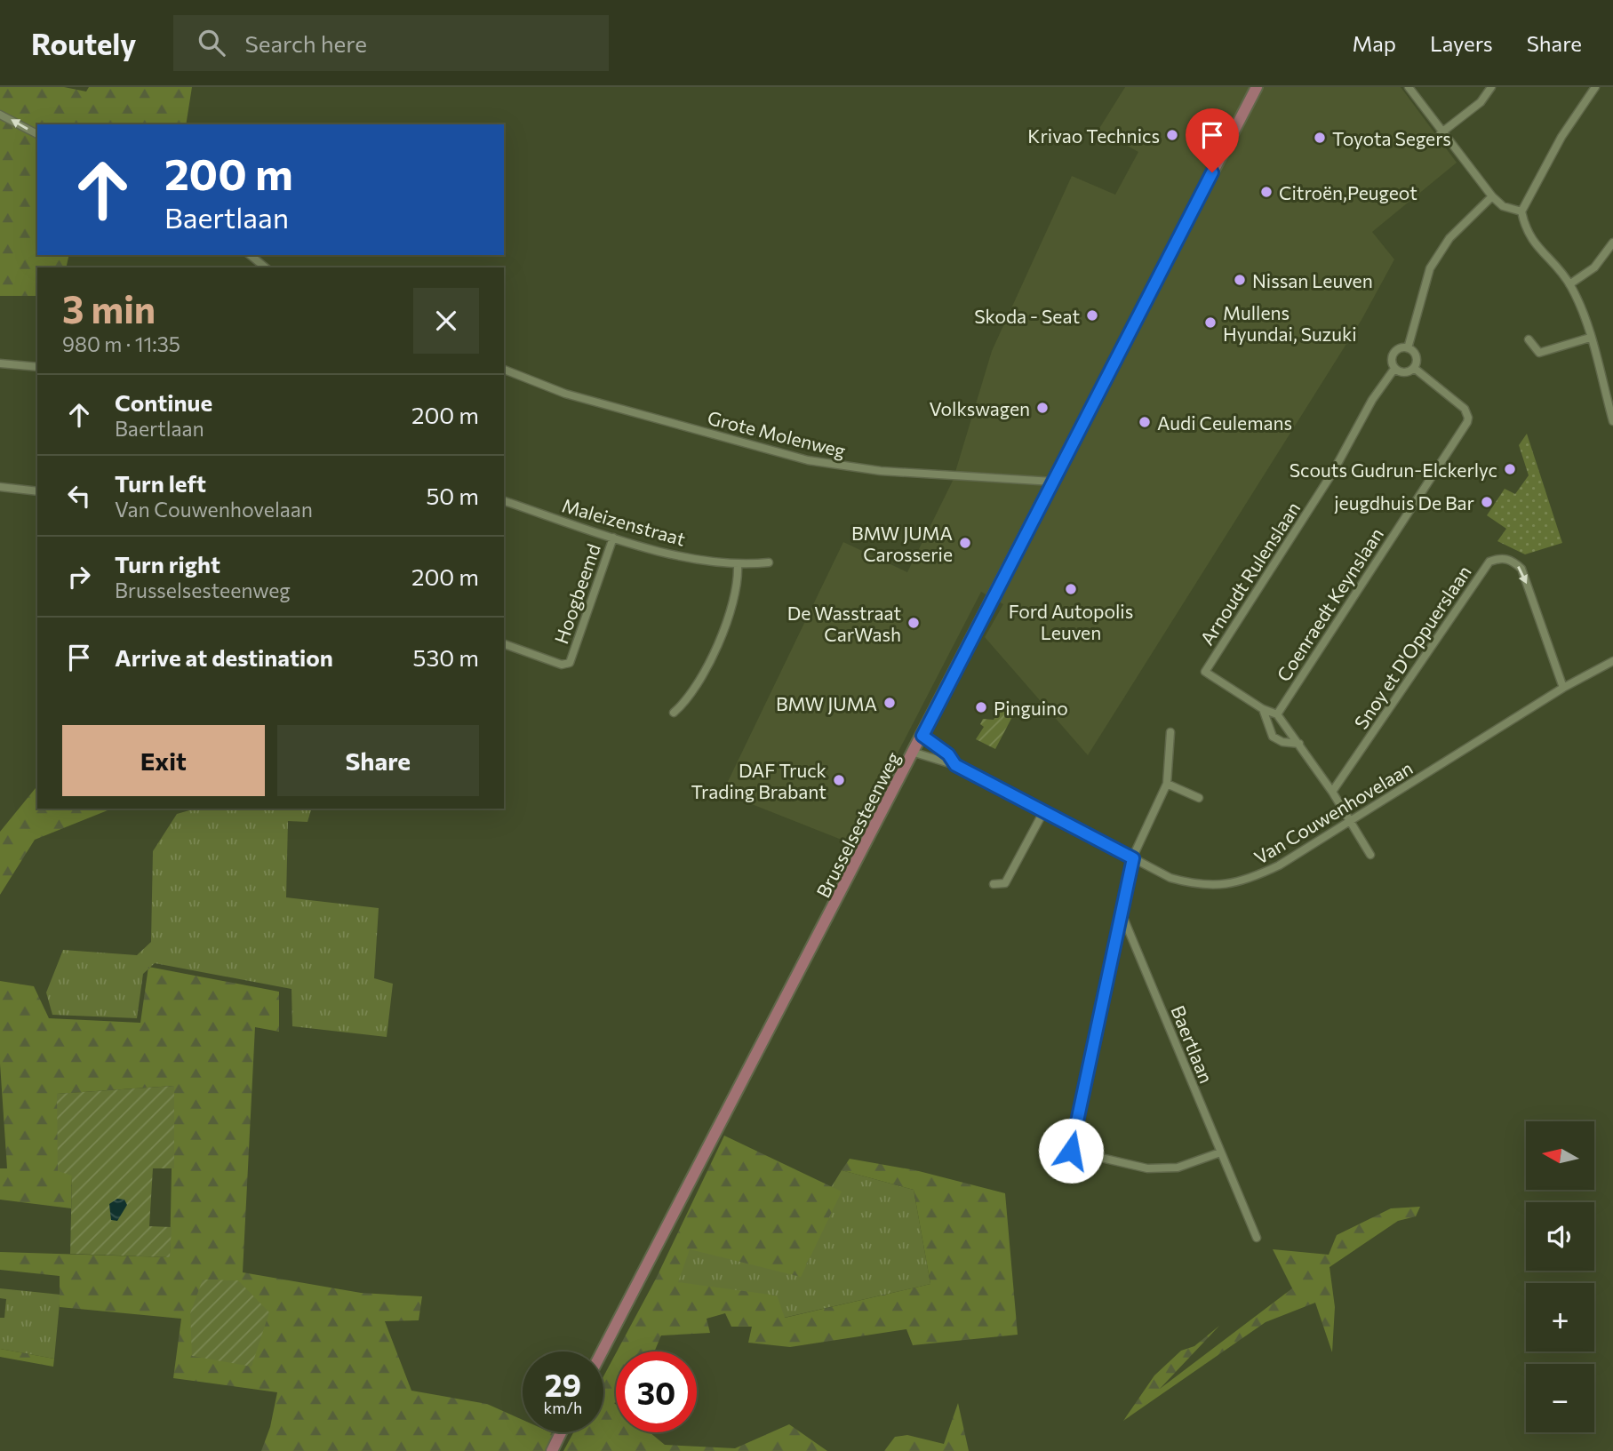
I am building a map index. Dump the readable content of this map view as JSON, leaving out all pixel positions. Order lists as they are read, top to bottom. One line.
{"streets":{"main road":["Brusselsesteenweg"],"street":["Grote Molenweg","Maleizenstraat","Arnoudt Rulenslaan","Hoogbeemd","Coenraedt Keynslaan","Snoy et D'Oppuerslaan","Van Couwenhovelaan","Baertlaan"]},"crossings":[["Grote Molenweg","Brusselsesteenweg"],["Maleizenstraat","Hoogbeemd"],["Arnoudt Rulenslaan","Coenraedt Keynslaan"],["Snoy et D'Oppuerslaan","Van Couwenhovelaan"],["Van Couwenhovelaan","Brusselsesteenweg"]],"places":["Krivao Technics","Toyota Segers","Citroën,Peugeot","Nissan Leuven","Skoda - Seat","Mullens Hyundai, Suzuki","Volkswagen","Audi Ceulemans","Scouts Gudrun-Elckerlyc","jeugdhuis De Bar","BMW JUMA Carosserie","Ford Autopolis Leuven","De Wasstraat CarWash","BMW JUMA","Pinguino","DAF Truck Trading Brabant"],"north":"left","page":{"header":"Routely","search":"Search here","nav":["Map","Layers","Share"],"turn":["200 m","Baertlaan"],"heading":["3 min","980 m · 11:35"],"list":[{"name":"Continue","note":"Baertlaan","value":"200 m"},{"name":"Turn left","note":"Van Couwenhovelaan","value":"50 m"},{"name":"Turn right","note":"Brusselsesteenweg","value":"200 m"},{"name":"Arrive at destination","value":"530 m"}],"buttons":["Exit","Share"],"map_buttons":["+","−"],"speed":"29 km/h","limit":"30"}}
